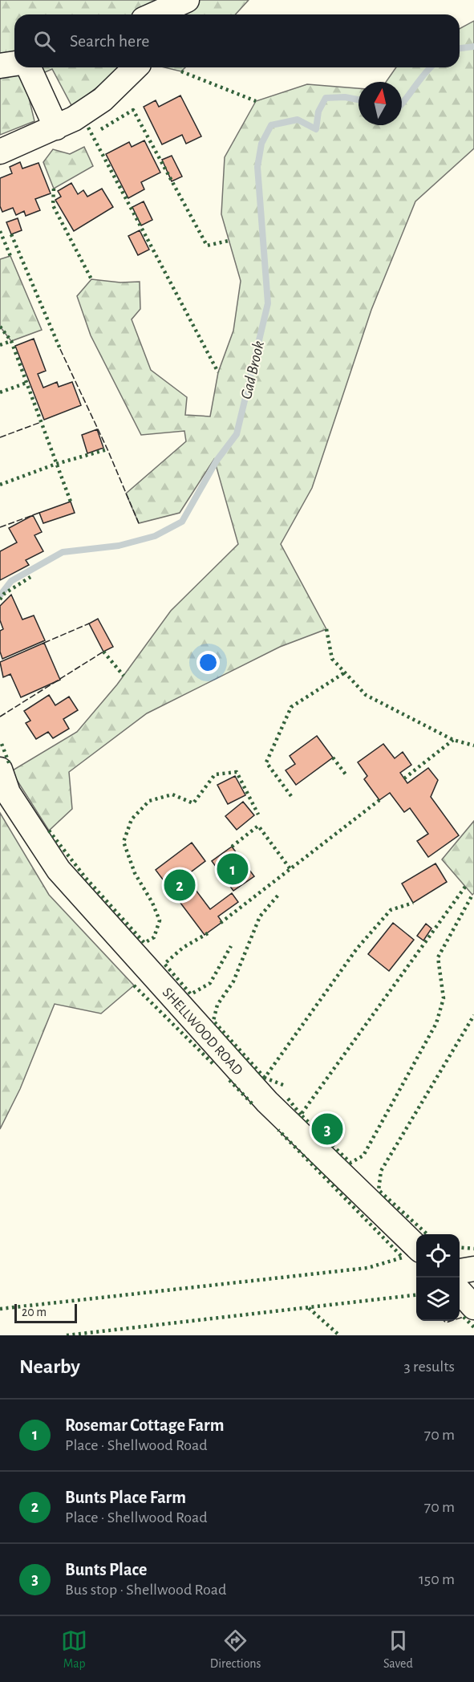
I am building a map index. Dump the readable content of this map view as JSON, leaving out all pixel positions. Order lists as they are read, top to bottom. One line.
{"streets":{"street":["SHELLWOOD ROAD"]},"water":["Gad Brook"],"scale_bar":"20 m","north":"top","page":{"search":"Search here","pins":["1","2","3"],"scale":"20 m","heading":["Nearby","3 results"],"list":[{"mark":"1","name":"Rosemar Cottage Farm","note":"Place · Shellwood Road","value":"70 m"},{"mark":"2","name":"Bunts Place Farm","note":"Place · Shellwood Road","value":"70 m"},{"mark":"3","name":"Bunts Place","note":"Bus stop · Shellwood Road","value":"150 m"}],"nav":["Map","Directions","Saved"]}}
